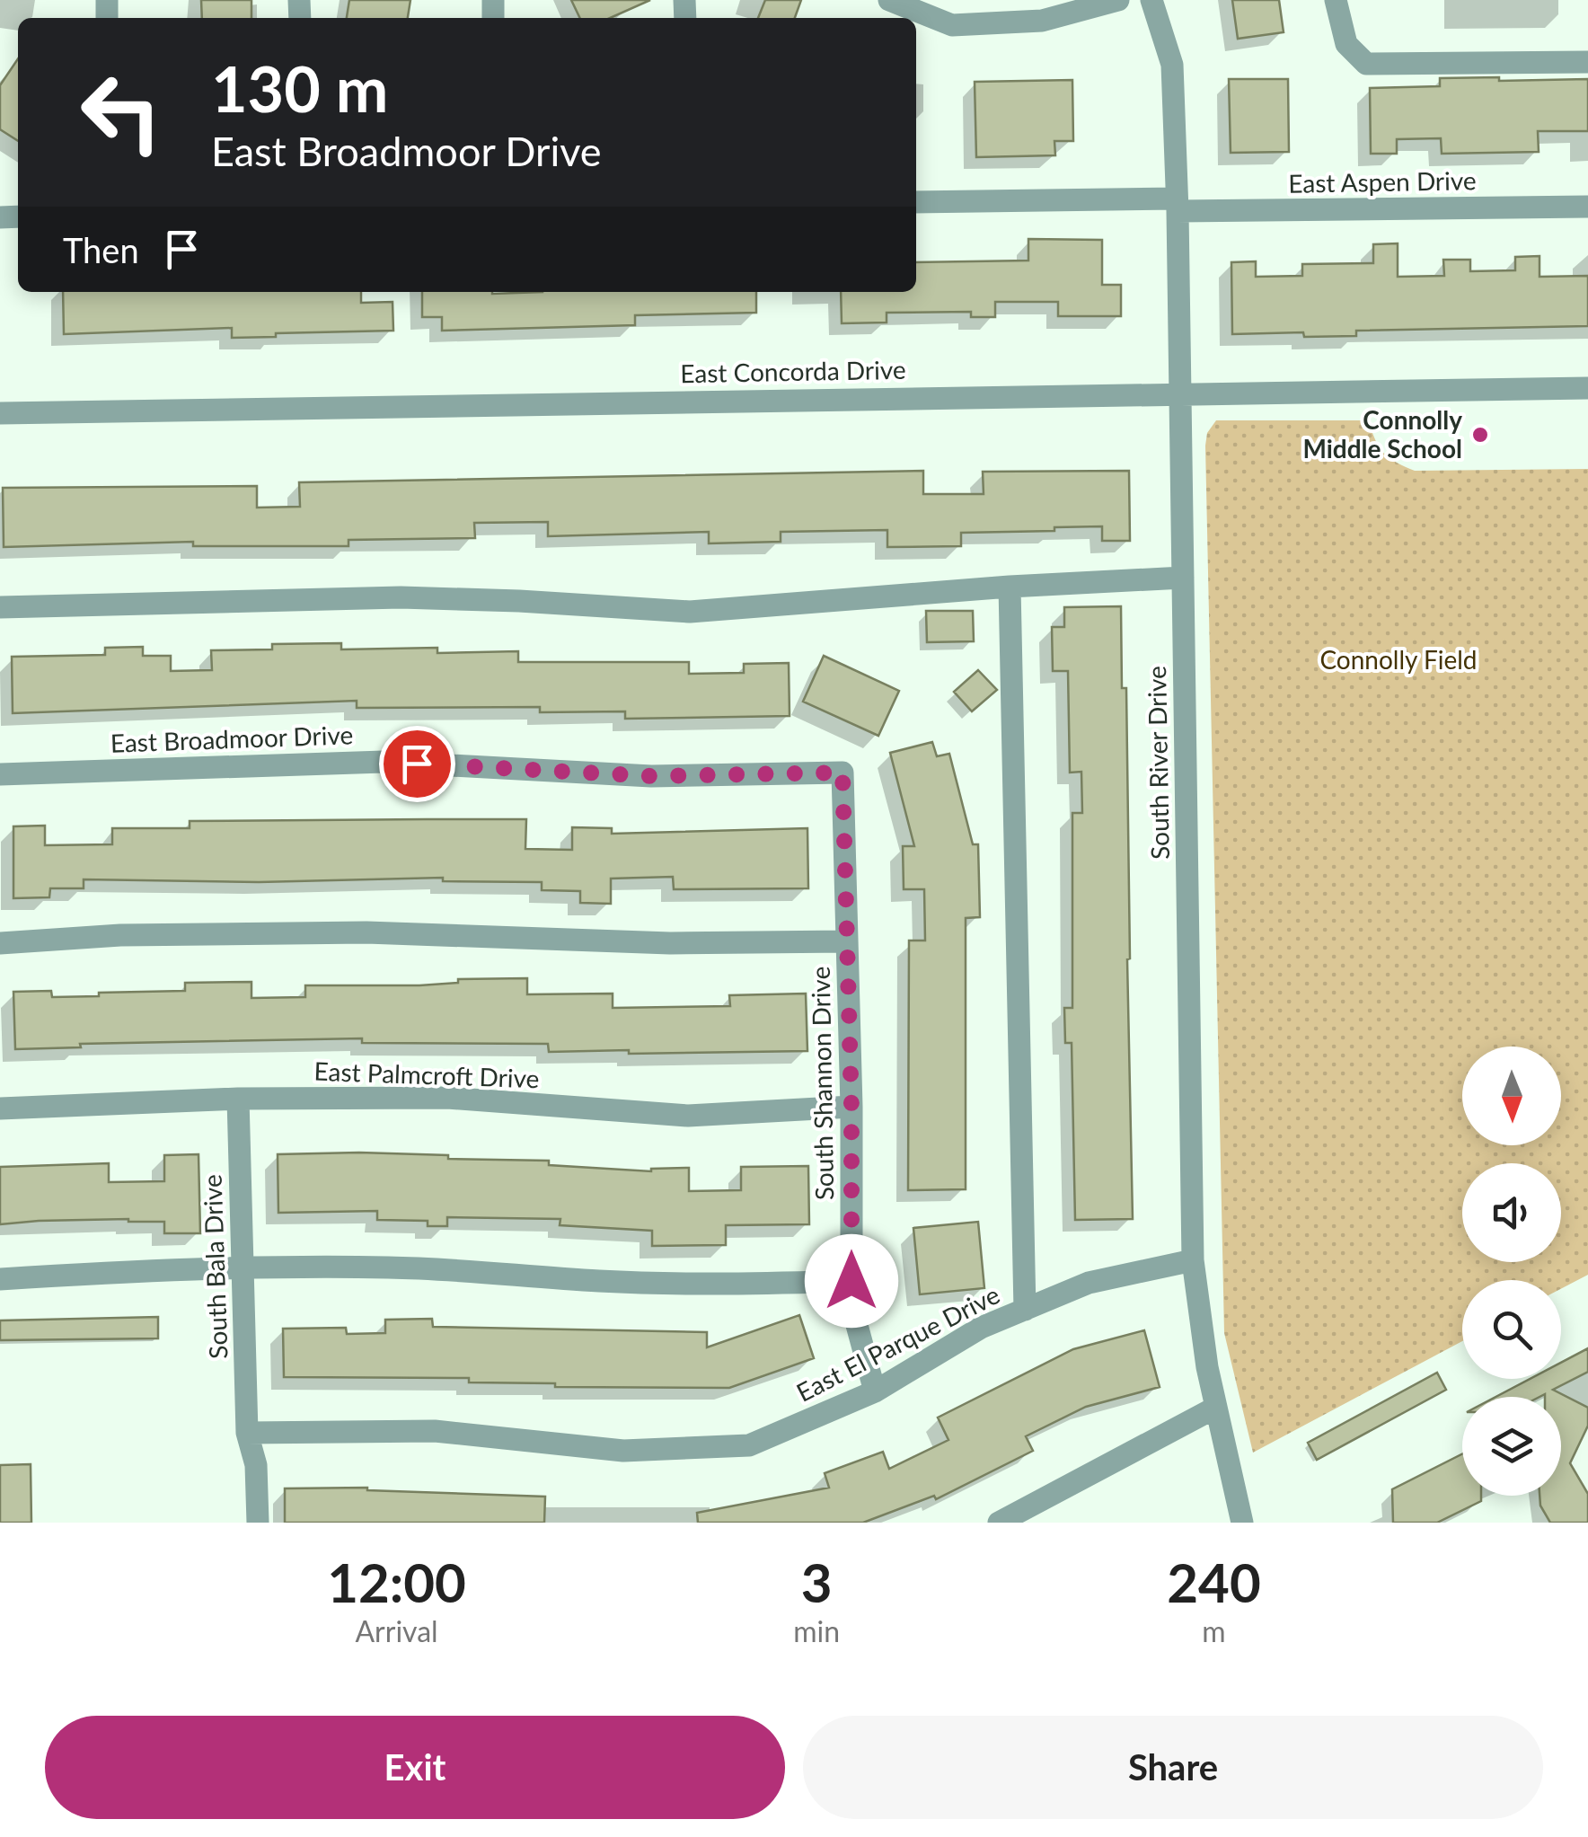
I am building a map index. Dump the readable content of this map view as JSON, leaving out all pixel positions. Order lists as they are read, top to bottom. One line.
{"streets":{"street":["East Aspen Drive","East Concorda Drive","East Broadmoor Drive","South River Drive","East Palmcroft Drive","South Shannon Drive","South Bala Drive","East El Parque Drive"]},"crossings":[["East Aspen Drive","South River Drive"],["East Concorda Drive","South River Drive"],["East Broadmoor Drive","South Shannon Drive"],["South River Drive","East El Parque Drive"],["East Palmcroft Drive","South Shannon Drive"],["East Palmcroft Drive","South Bala Drive"],["South Shannon Drive","East El Parque Drive"],["South Bala Drive","East El Parque Drive"]],"parks":["Connolly Field"],"places":["Connolly Middle School"],"north":"bottom","page":{"turn":["130 m","East Broadmoor Drive"],"then":"Then","eta":["12:00","Arrival","3","min","240","m"],"buttons":["Exit","Share"]}}
